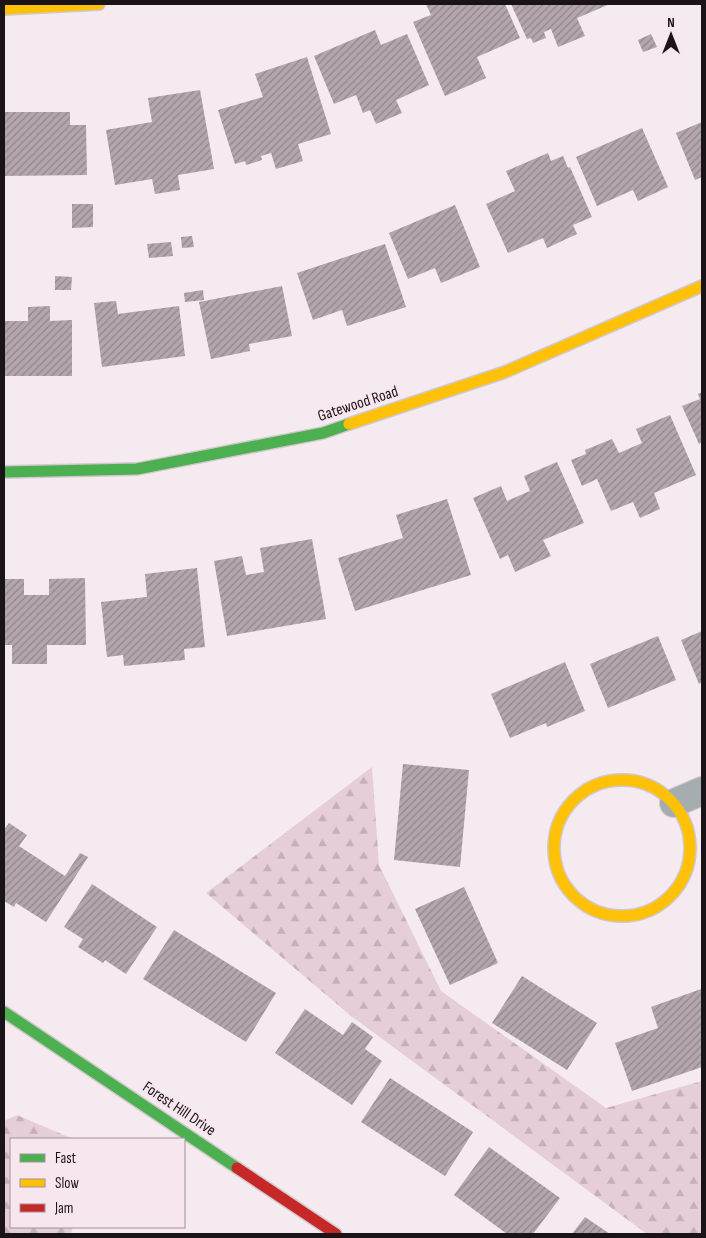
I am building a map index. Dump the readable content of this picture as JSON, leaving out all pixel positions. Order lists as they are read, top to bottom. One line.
{"streets":{"street":["Gatewood Road","Forest Hill Drive"]},"legend":["Fast","Slow","Jam"],"north":"top"}
